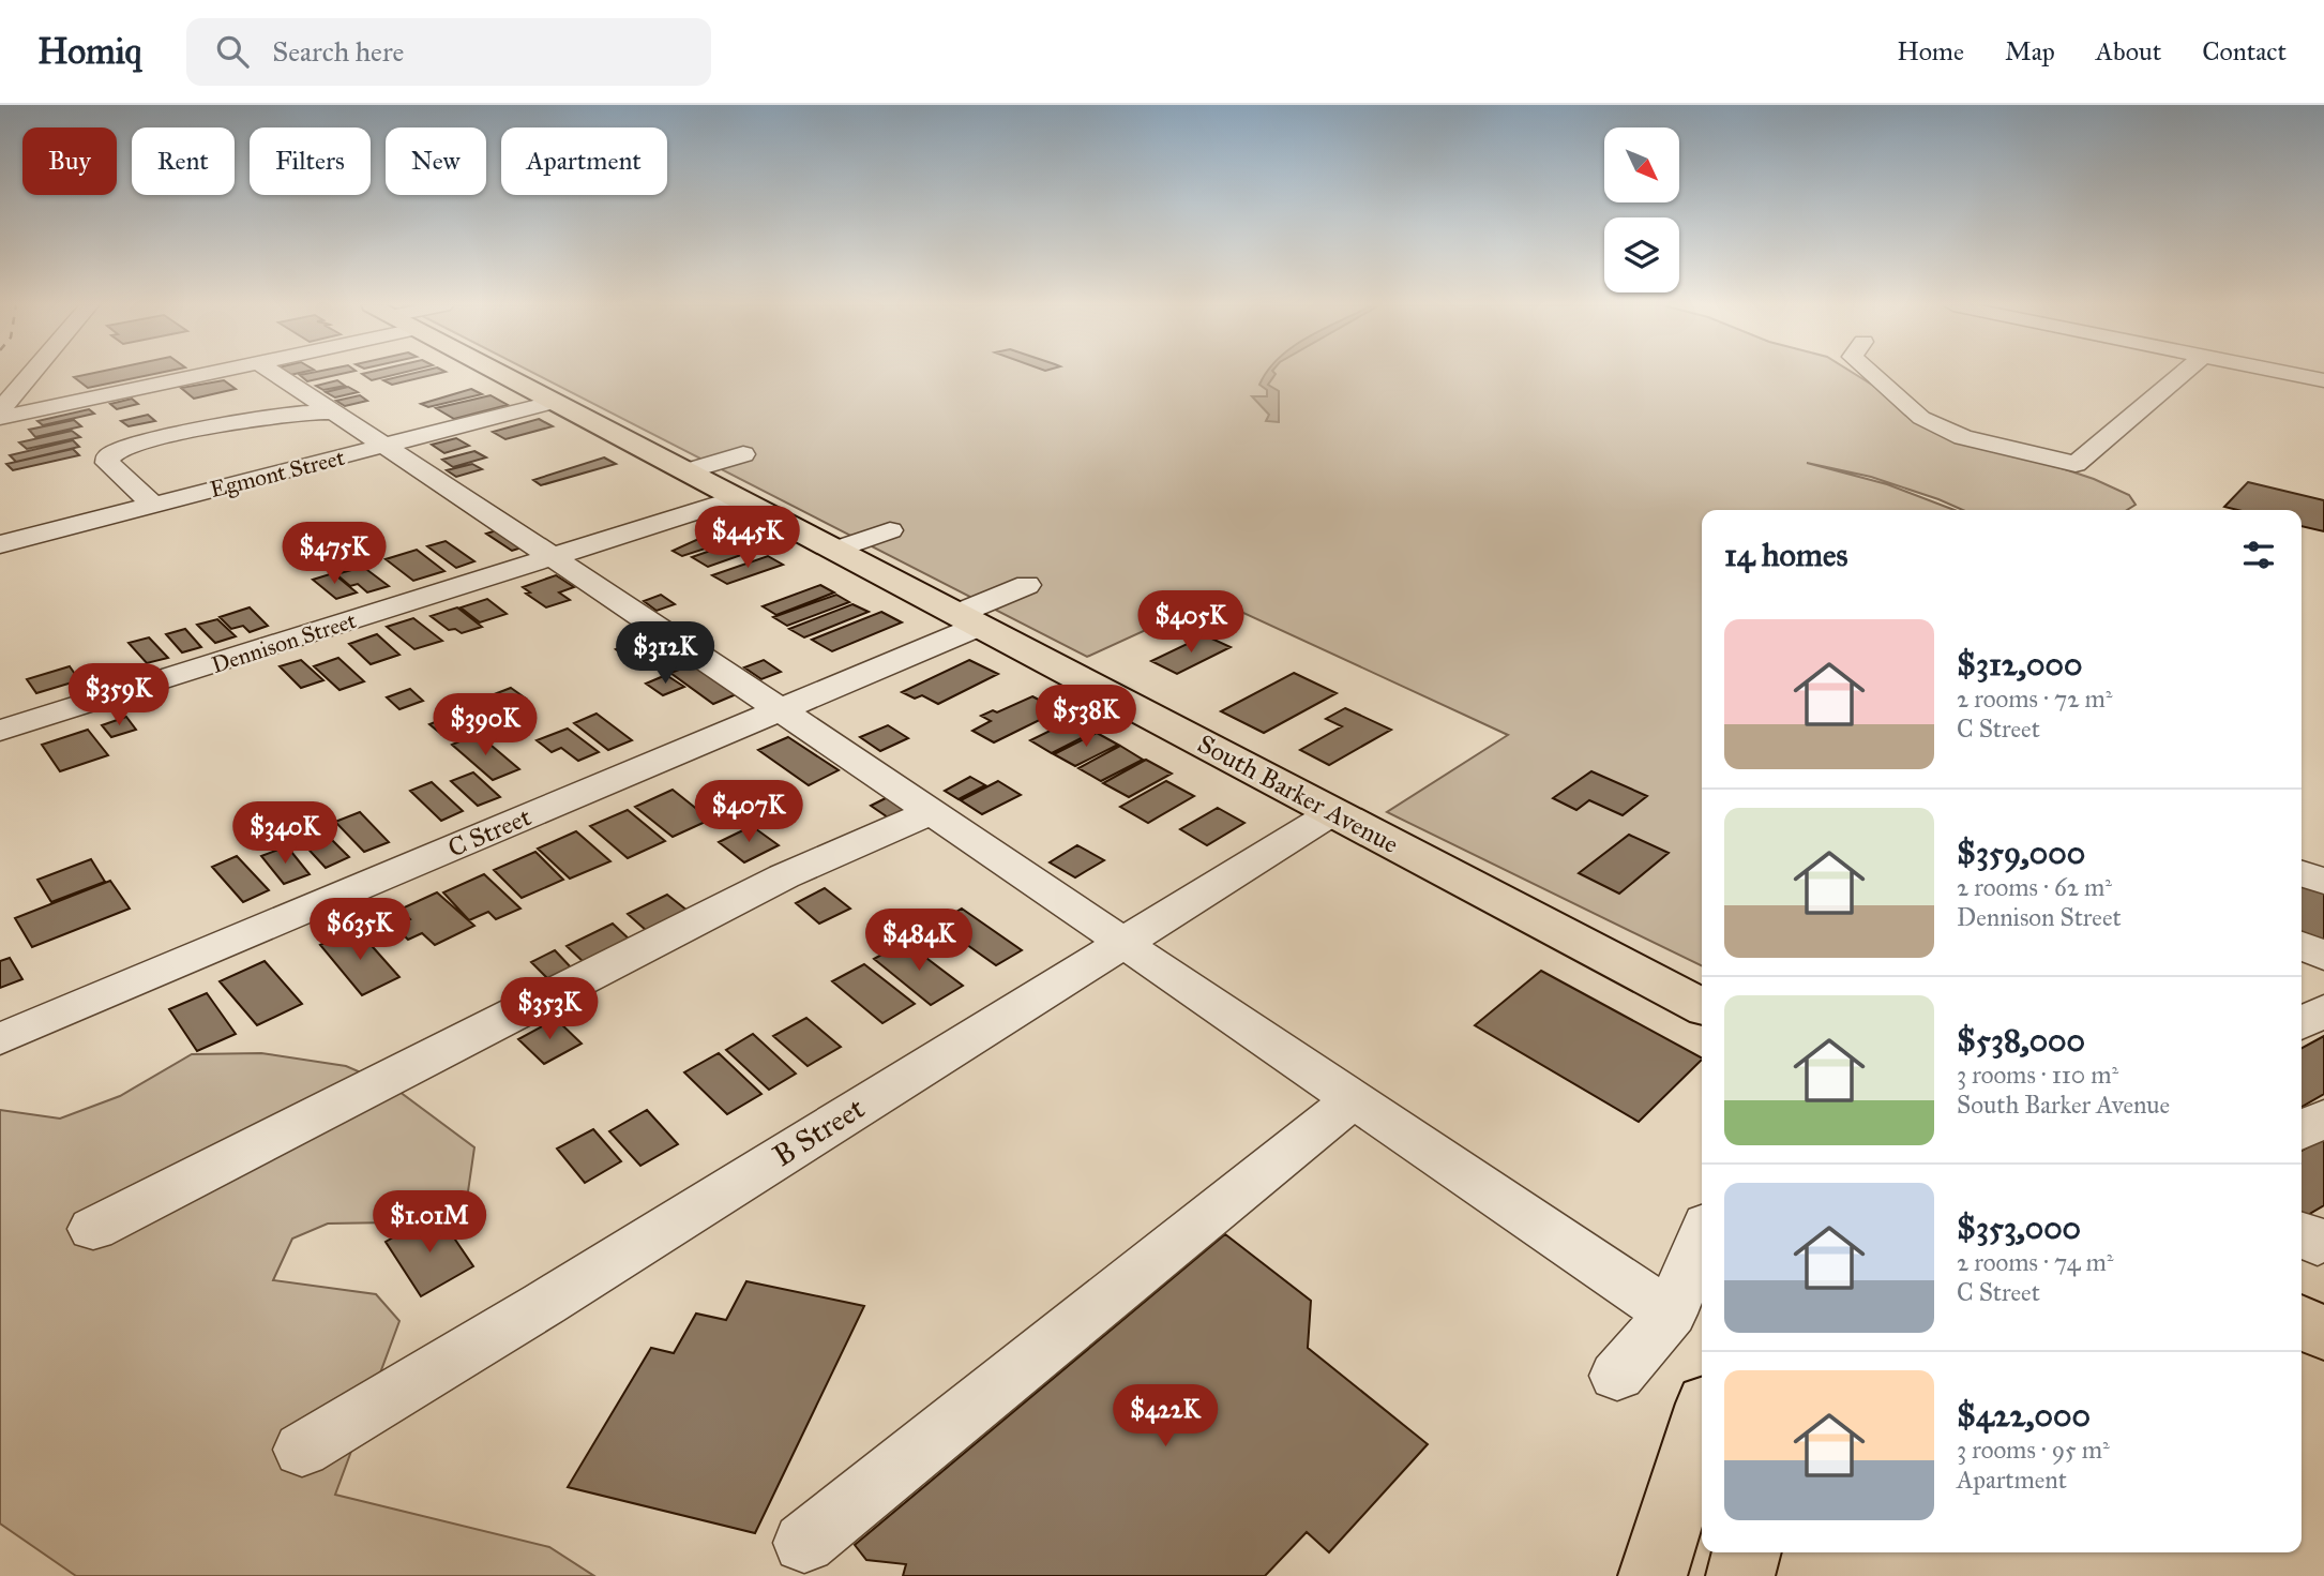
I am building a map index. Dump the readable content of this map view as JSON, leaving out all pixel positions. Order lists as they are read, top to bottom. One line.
{"streets":{"main road":["South Barker Avenue"],"street":["Egmont Street","Dennison Street","C Street","B Street"]},"crossings":[["Egmont Street","South Barker Avenue"],["Dennison Street","South Barker Avenue"],["South Barker Avenue","C Street"],["South Barker Avenue","B Street"]],"north":"bottom right","page":{"header":"Homiq","search":"Search here","nav":["Home","Map","About","Contact"],"chip":["Buy","Rent","Filters","New","Apartment"],"price":["$445K","$475K","$405K","$312K","$359K","$538K","$390K","$407K","$340K","$635K","$484K","$353K","$1.01M","$422K"],"heading":"14 homes","list":[{"name":"$312,000","note":"2 rooms · 72 m² · C Street"},{"name":"$359,000","note":"2 rooms · 62 m² · Dennison Street"},{"name":"$538,000","note":"3 rooms · 110 m² · South Barker Avenue"},{"name":"$353,000","note":"2 rooms · 74 m² · C Street"},{"name":"$422,000","note":"3 rooms · 95 m² · Apartment"}]}}
